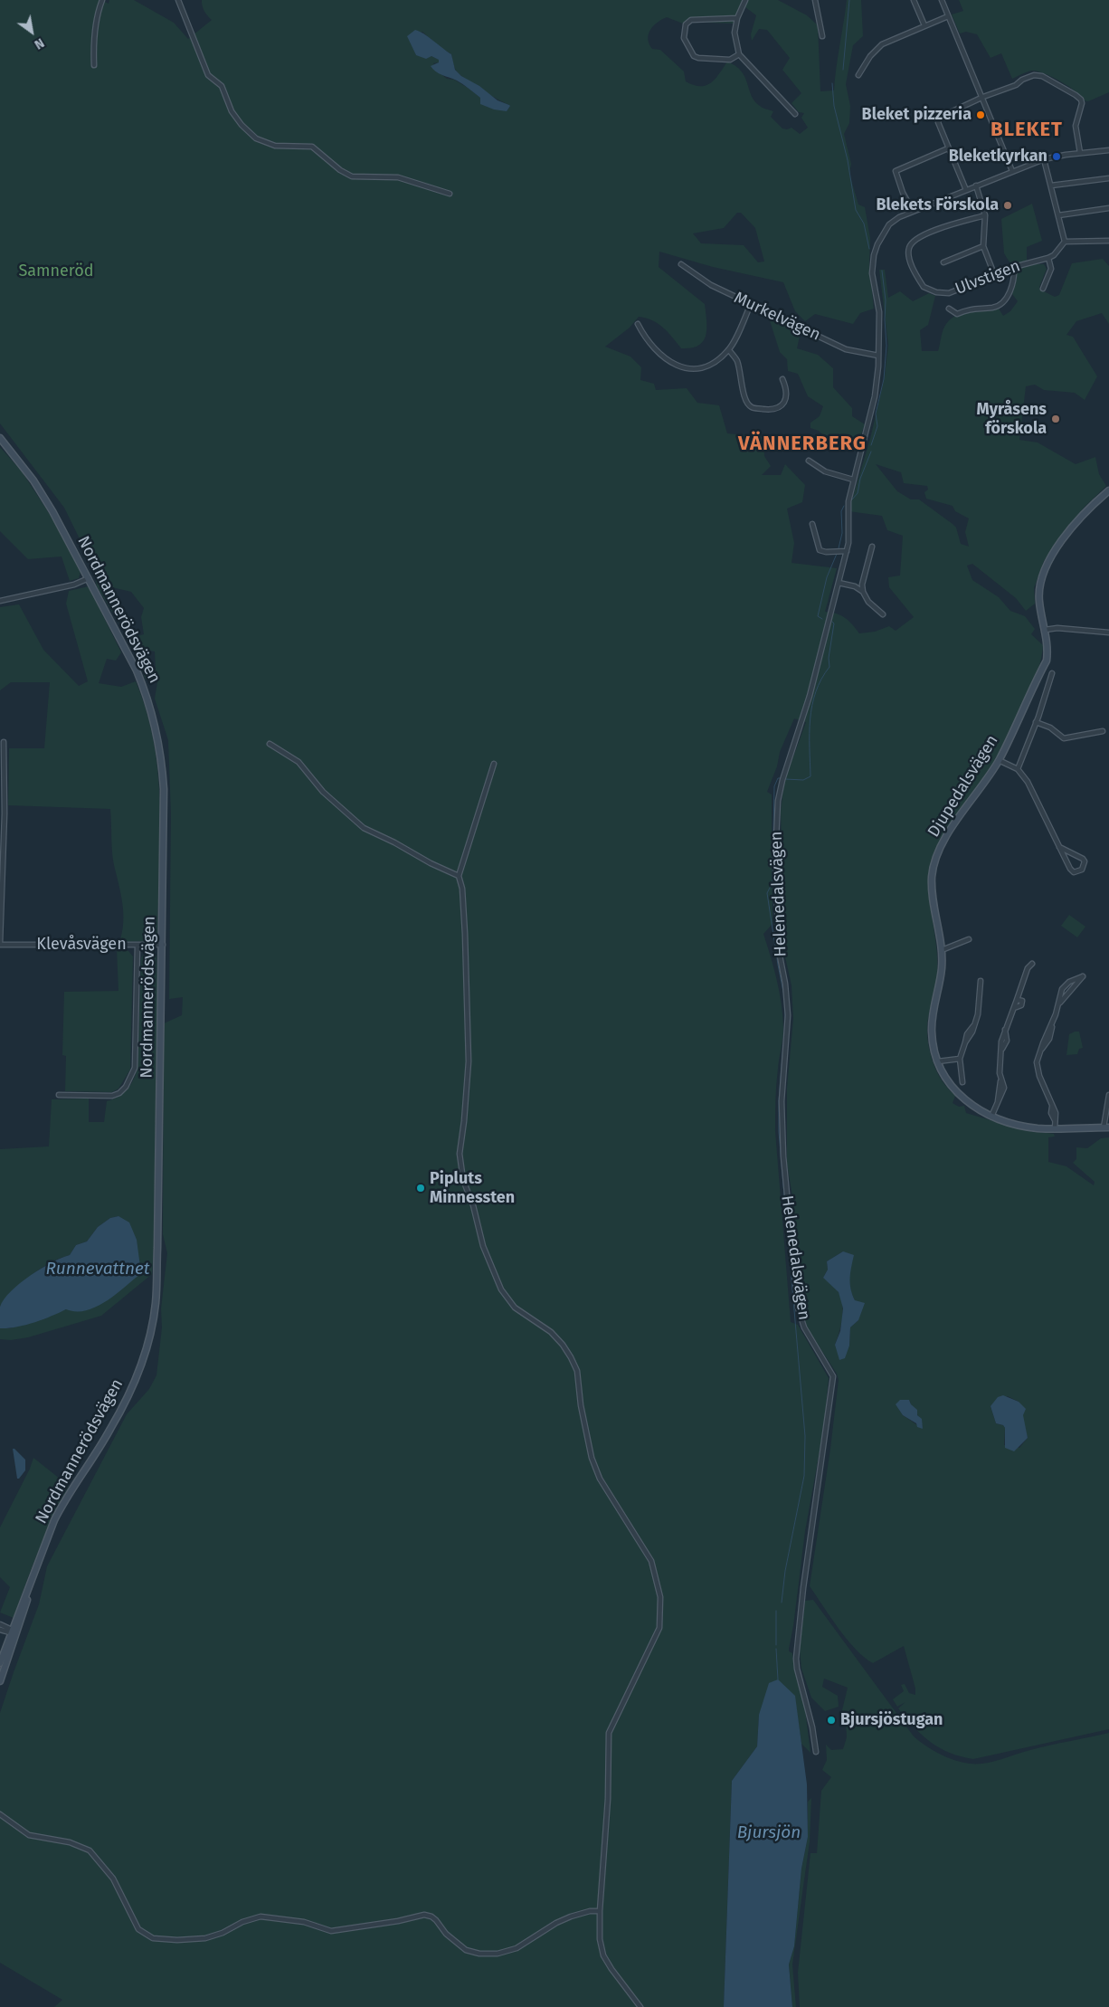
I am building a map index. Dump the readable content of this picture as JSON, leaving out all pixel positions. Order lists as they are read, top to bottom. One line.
{"streets":{"main road":["Nordmannerödsvägen","Djupedalsvägen"],"street":["Ulvstigen","Murkelvägen","Helenedalsvägen","Klevåsvägen"]},"crossings":[["Murkelvägen","Helenedalsvägen"],["Nordmannerödsvägen","Klevåsvägen"]],"districts":["BLEKET","VÄNNERBERG"],"water":["Runnevattnet","Bjursjön"],"parks":["Samneröd"],"places":["Bleket pizzeria","Bleketkyrkan","Blekets Förskola","Myråsens förskola","Pipluts Minnessten","Bjursjöstugan"],"north":"bottom right"}
